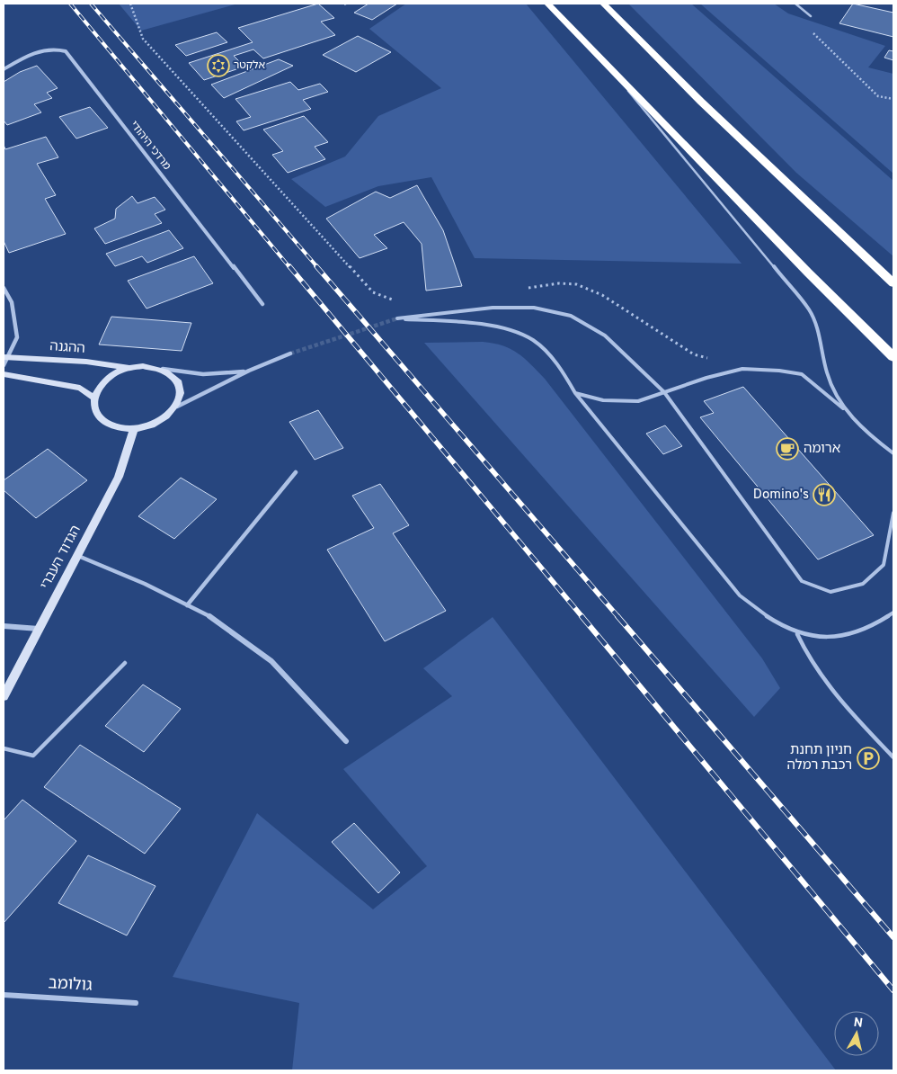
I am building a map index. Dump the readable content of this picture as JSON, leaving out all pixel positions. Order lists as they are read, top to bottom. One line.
{"streets":{"street":["מרדכי היהודי","ההגנה","הגדוד העברי","גולומב"]},"crossings":[["ההגנה","הגדוד העברי"]],"places":{"synagogue":["אלקטר"],"cafe":["ארומה"],"restaurant":["Domino's"],"parking":["חניון תחנת רכבת רמלה"]},"north":"top"}
